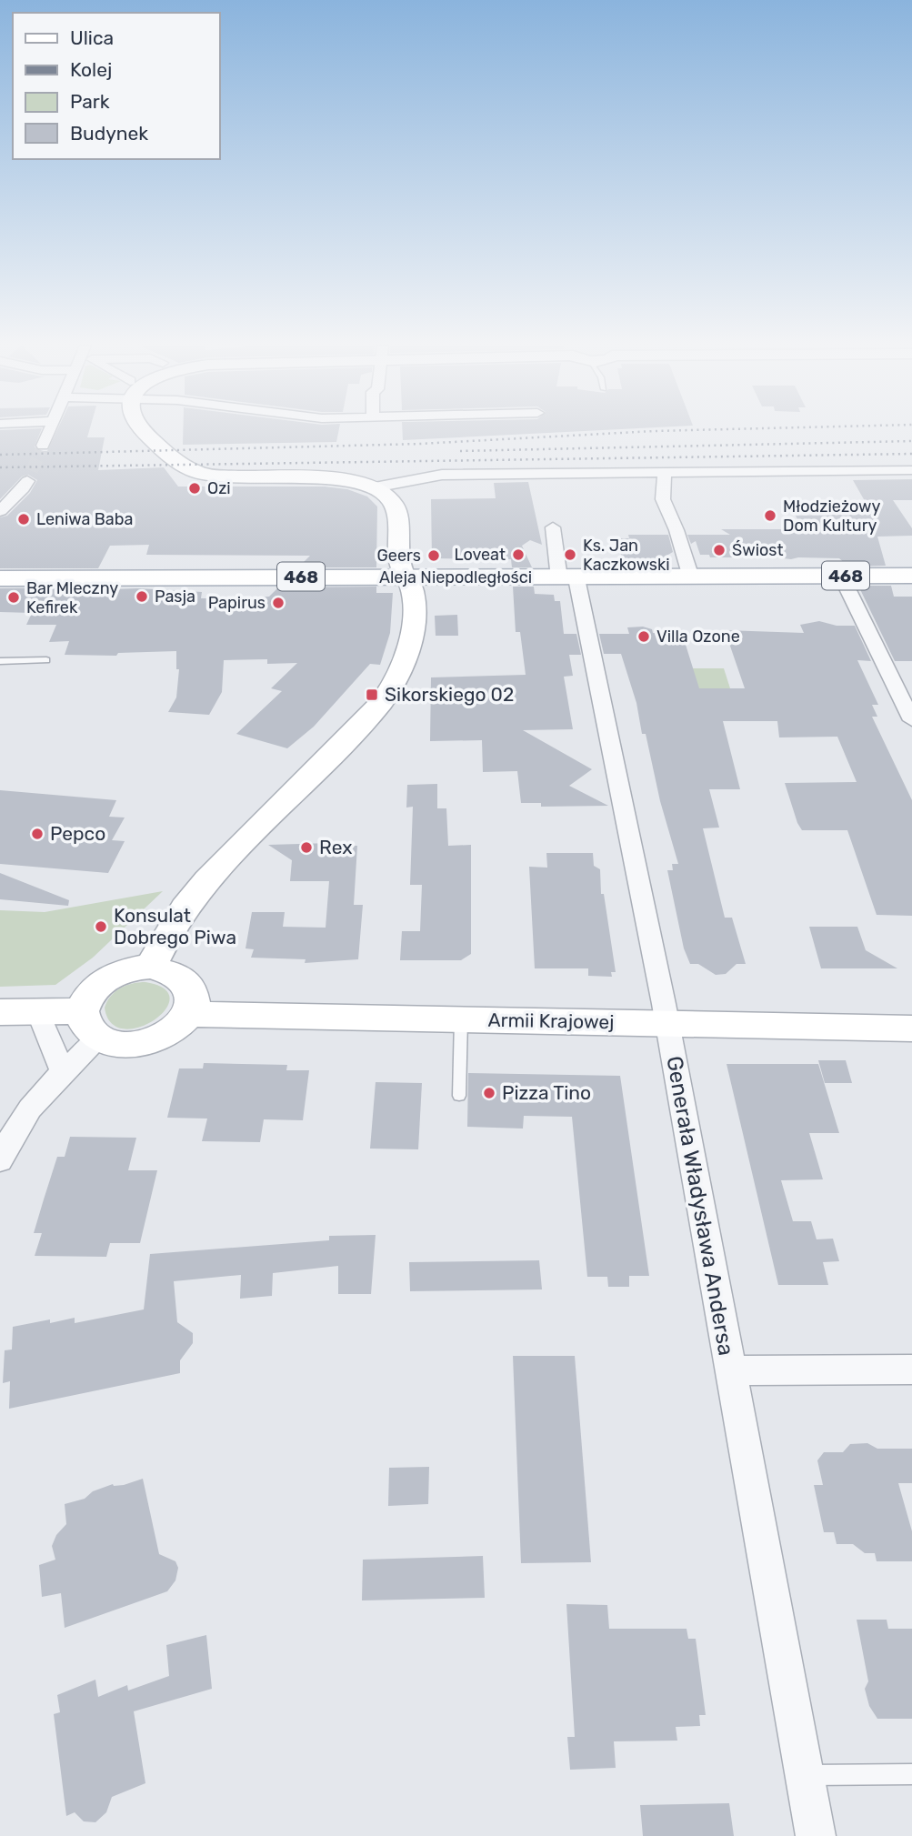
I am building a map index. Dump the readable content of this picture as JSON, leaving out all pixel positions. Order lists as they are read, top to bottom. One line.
{"streets":{"main road":["468","Aleja Niepodległości"],"street":["Armii Krajowej","Generała Władysława Andersa"]},"crossings":[["Aleja Niepodległości","Generała Władysława Andersa"],["Armii Krajowej","Generała Władysława Andersa"]],"places":{"other":["Ozi","Młodzieżowy Dom Kultury","Leniwa Baba","Świost","Loveat","Ks. Jan Kaczkowski","Geers","Pasja","Bar Mleczny Kefirek","Papirus","Villa Ozone","Pepco","Rex","Konsulat Dobrego Piwa","Pizza Tino"],"transit":["Sikorskiego 02"]},"legend":["Ulica","Kolej","Park","Budynek"]}
